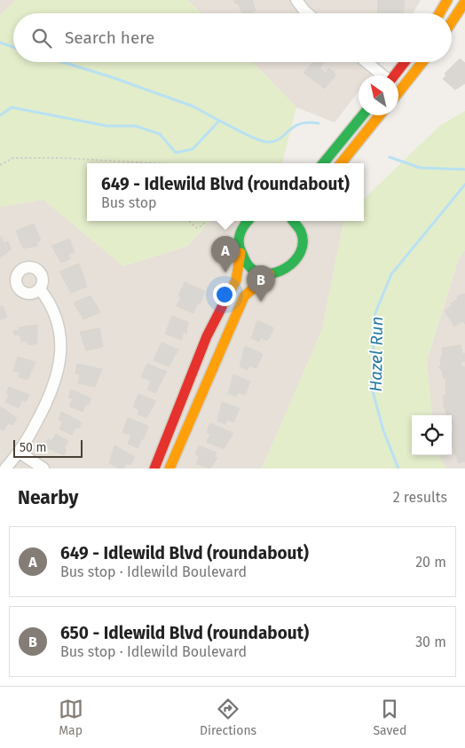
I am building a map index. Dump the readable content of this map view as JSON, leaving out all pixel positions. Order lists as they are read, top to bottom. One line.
{"water":["Hazel Run"],"scale_bar":"50 m","north":"top left","page":{"search":"Search here","popup":["649 - Idlewild Blvd (roundabout)","Bus stop"],"pins":["A","B"],"scale":"50 m","heading":["Nearby","2 results"],"list":[{"mark":"A","name":"649 - Idlewild Blvd (roundabout)","note":"Bus stop · Idlewild Boulevard","value":"20 m"},{"mark":"B","name":"650 - Idlewild Blvd (roundabout)","note":"Bus stop · Idlewild Boulevard","value":"30 m"}],"nav":["Map","Directions","Saved"]}}
